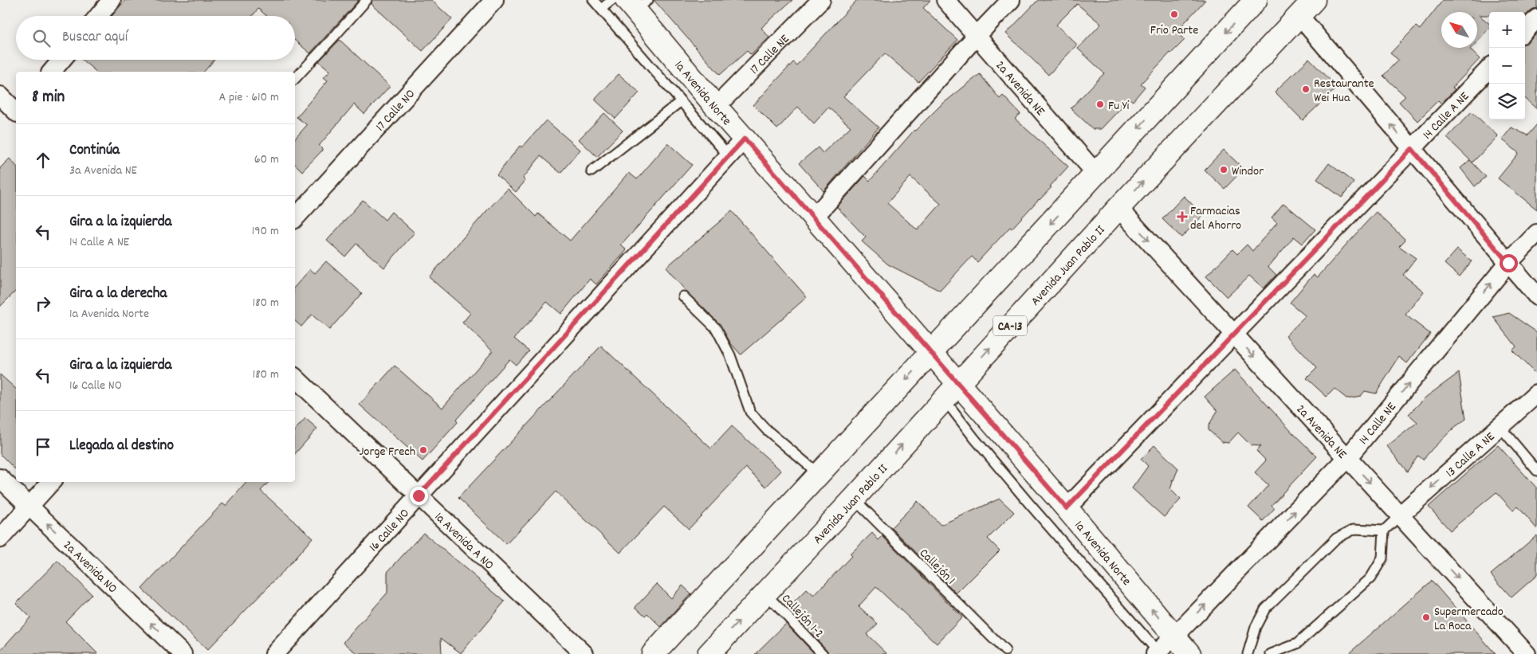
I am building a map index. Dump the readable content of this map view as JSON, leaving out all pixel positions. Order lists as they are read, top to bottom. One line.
{"streets":{"main road":["1a Avenida Norte","Avenida Juan Pablo II","CA-13"],"street":["17 Calle NE","2a Avenida NE","17 Calle NO","14 Calle A NE","14 Calle NE","13 Calle A NE","16 Calle NO","1a Avenida A NO","2a Avenida NO"],"lane":["Callejón 1","Callejón 1-2"]},"crossings":[["17 Calle NE","1a Avenida Norte"],["2a Avenida NE","14 Calle A NE"],["2a Avenida NE","Avenida Juan Pablo II"],["2a Avenida NE","14 Calle NE"],["2a Avenida NE","13 Calle A NE"],["1a Avenida Norte","14 Calle A NE"],["1a Avenida Norte","Avenida Juan Pablo II"],["1a Avenida Norte","14 Calle NE"],["1a Avenida Norte","16 Calle NO"],["Avenida Juan Pablo II","Callejón 1"],["Avenida Juan Pablo II","Callejón 1-2"],["16 Calle NO","1a Avenida A NO"]],"one_way":["2a Avenida NE","14 Calle NE","13 Calle A NE","2a Avenida NO"],"places":{"other":["Frio Parte","Restaurante Wei Hua","Fu Yi","Windor","Jorge Frech","Supermercado La Roca"],"health":["Farmacias del Ahorro"]},"north":"top left","page":{"map_buttons":["+","−"],"search":"Buscar aquí","heading":["8 min","A pie · 610 m"],"list":[["Continúa","3a Avenida NE","60 m"],["Gira a la izquierda","14 Calle A NE","190 m"],["Gira a la derecha","1a Avenida Norte","180 m"],["Gira a la izquierda","16 Calle NO","180 m"],"Llegada al destino"]}}
